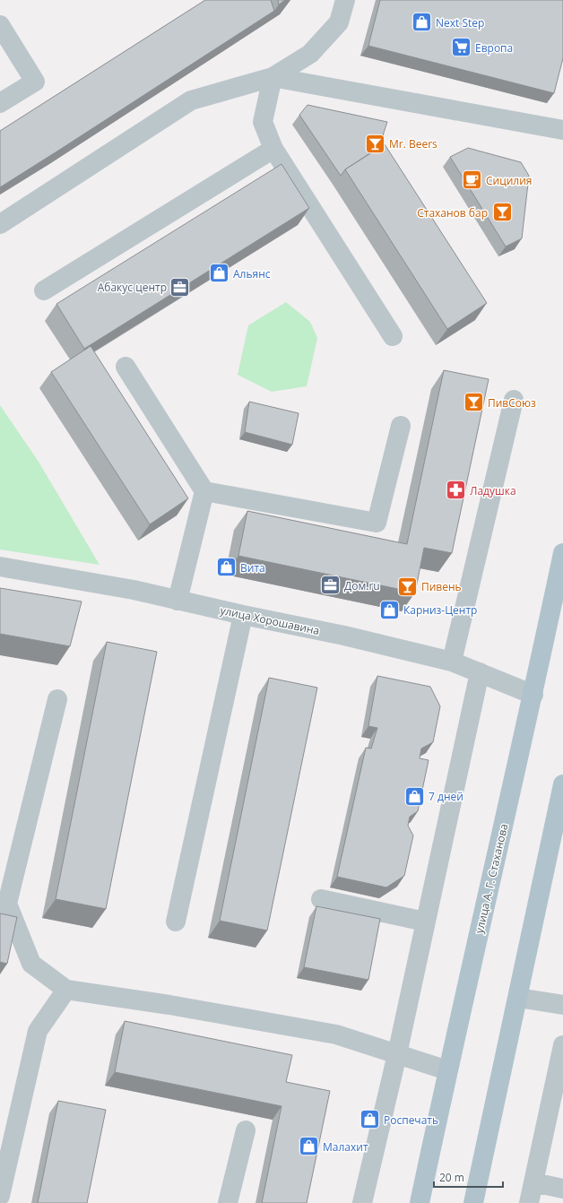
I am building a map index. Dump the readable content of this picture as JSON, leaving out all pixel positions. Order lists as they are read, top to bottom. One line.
{"streets":{"main road":["улица А. Г. Стаханова"],"street":["улица Хорошавина"]},"crossings":[["улица Хорошавина","улица А. Г. Стаханова"]],"places":{"shop":["Next Step","Альянс","Вита","Карниз-Центр","7 дней","Роспечать","Малахит"],"supermarket":["Европа"],"bar":["Mr. Beers","Стаханов бар","ПивСоюз","Пивень"],"cafe":["Сицилия"],"office":["Абакус центр","Дом.ru"],"pharmacy":["Ладушка"]},"scale_bar":"20 m"}
